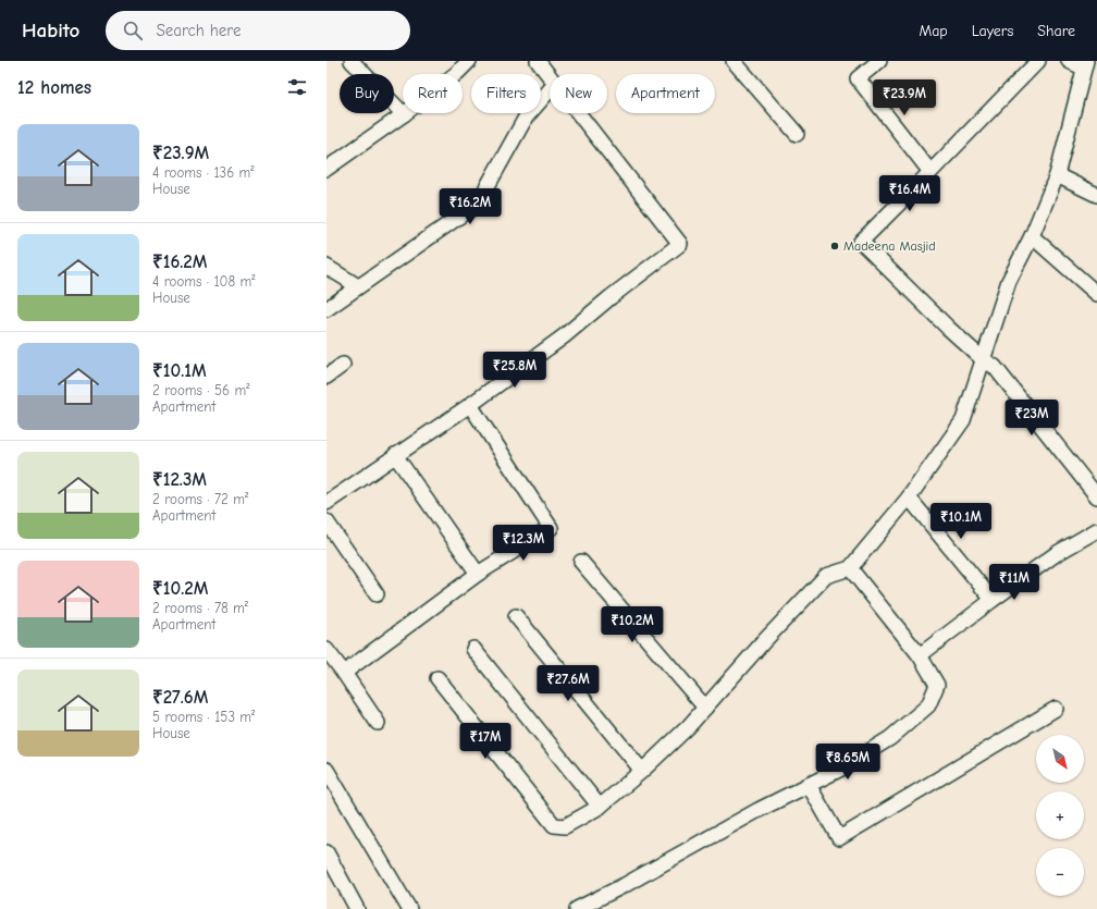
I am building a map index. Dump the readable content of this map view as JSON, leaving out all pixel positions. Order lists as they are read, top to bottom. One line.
{"places":["Madeena Masjid"],"north":"bottom right","page":{"header":"Habito","search":"Search here","nav":["Map","Layers","Share"],"heading":"12 homes","chip":["Buy","Rent","Filters","New","Apartment"],"price":["₹23.9M","₹16.4M","₹16.2M","₹25.8M","₹23M","₹10.1M","₹12.3M","₹11M","₹10.2M","₹27.6M","₹17M","₹8.65M"],"list":[{"name":"₹23.9M","note":"4 rooms · 136 m² · House"},{"name":"₹16.2M","note":"4 rooms · 108 m² · House"},{"name":"₹10.1M","note":"2 rooms · 56 m² · Apartment"},{"name":"₹12.3M","note":"2 rooms · 72 m² · Apartment"},{"name":"₹10.2M","note":"2 rooms · 78 m² · Apartment"},{"name":"₹27.6M","note":"5 rooms · 153 m² · House"}],"map_buttons":["+","−"]}}
